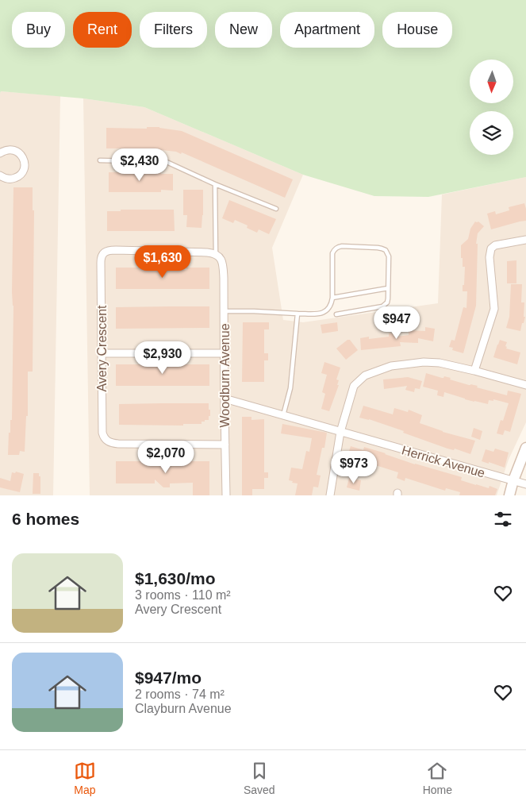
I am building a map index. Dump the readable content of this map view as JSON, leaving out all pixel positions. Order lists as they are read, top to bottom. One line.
{"streets":{"street":["Avery Crescent","Woodburn Avenue","Herrick Avenue"]},"crossings":[["Avery Crescent","Woodburn Avenue"],["Woodburn Avenue","Herrick Avenue"]],"north":"bottom","page":{"chip":["Buy","Rent","Filters","New","Apartment","House"],"price":["$2,430","$1,630","$947","$2,930","$2,070","$973"],"heading":"6 homes","list":[{"name":"$1,630/mo","note":"3 rooms · 110 m² · Avery Crescent"},{"name":"$947/mo","note":"2 rooms · 74 m² · Clayburn Avenue"}],"tabs":["Map","Saved","Home"]}}
